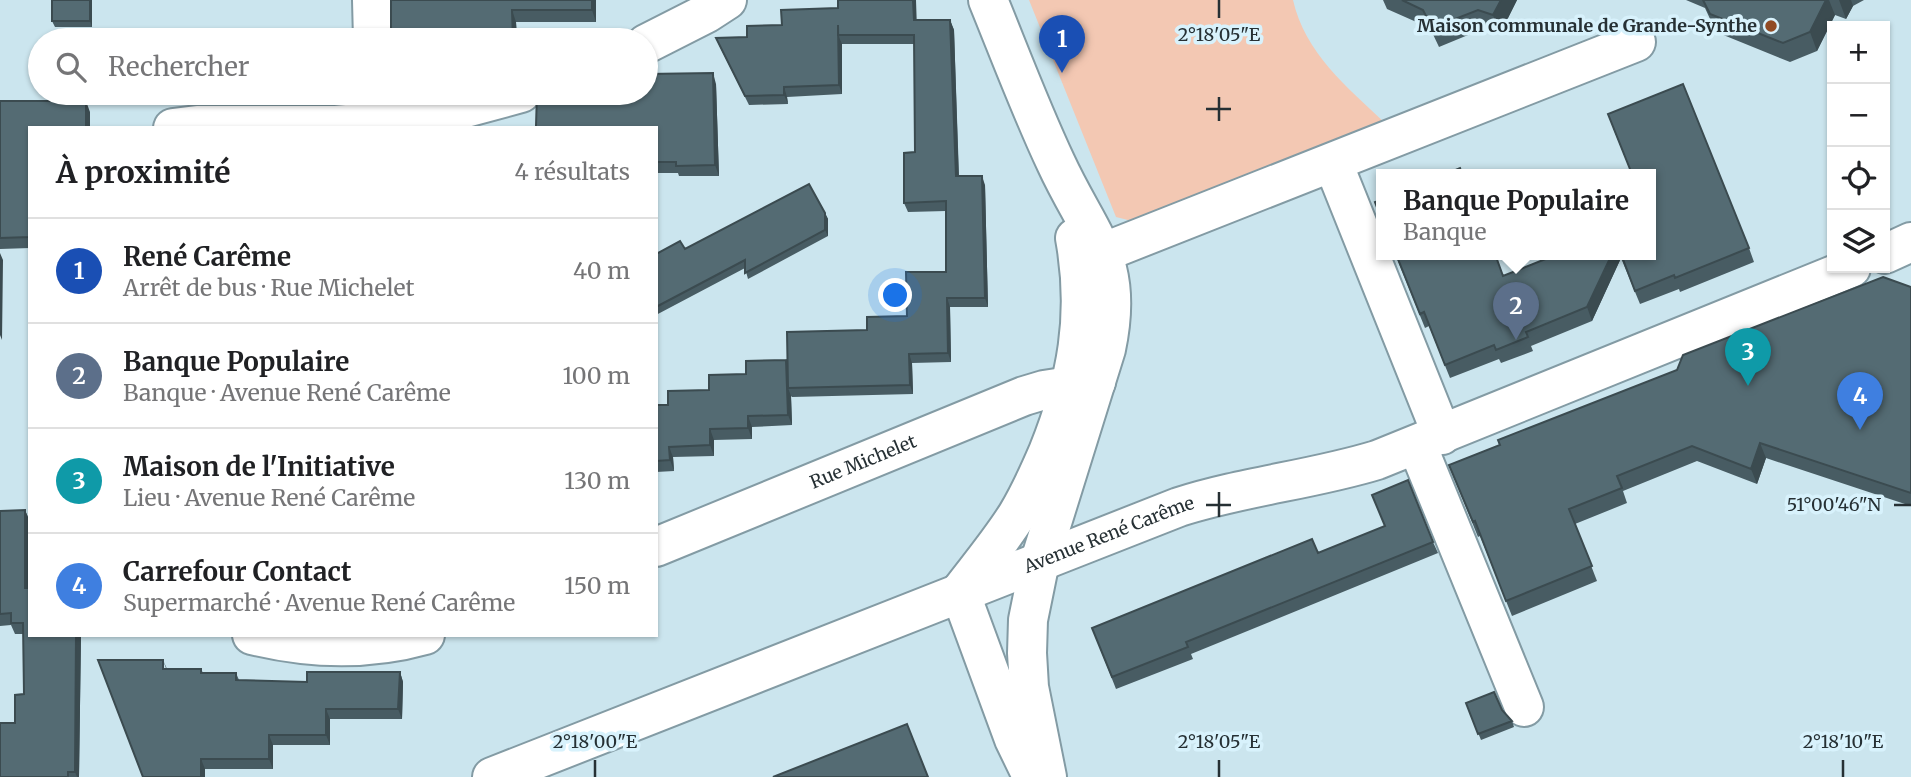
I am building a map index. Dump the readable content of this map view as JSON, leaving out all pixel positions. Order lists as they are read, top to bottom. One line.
{"streets":{"street":["Rue Michelet","Avenue René Carême"]},"places":["Maison communale de Grande-Synthe"],"page":{"pins":["1","2","3","4"],"map_buttons":["+","−"],"search":"Rechercher","heading":["À proximité","4 résultats"],"popup":["Banque Populaire","Banque"],"list":[{"mark":"1","name":"René Carême","note":"Arrêt de bus · Rue Michelet","value":"40 m"},{"mark":"2","name":"Banque Populaire","note":"Banque · Avenue René Carême","value":"100 m"},{"mark":"3","name":"Maison de l'Initiative","note":"Lieu · Avenue René Carême","value":"130 m"},{"mark":"4","name":"Carrefour Contact","note":"Supermarché · Avenue René Carême","value":"150 m"}]},"coordinates":["2°18'05\"E","51°00'46\"N","2°18'00\"E","2°18'10\"E"]}
